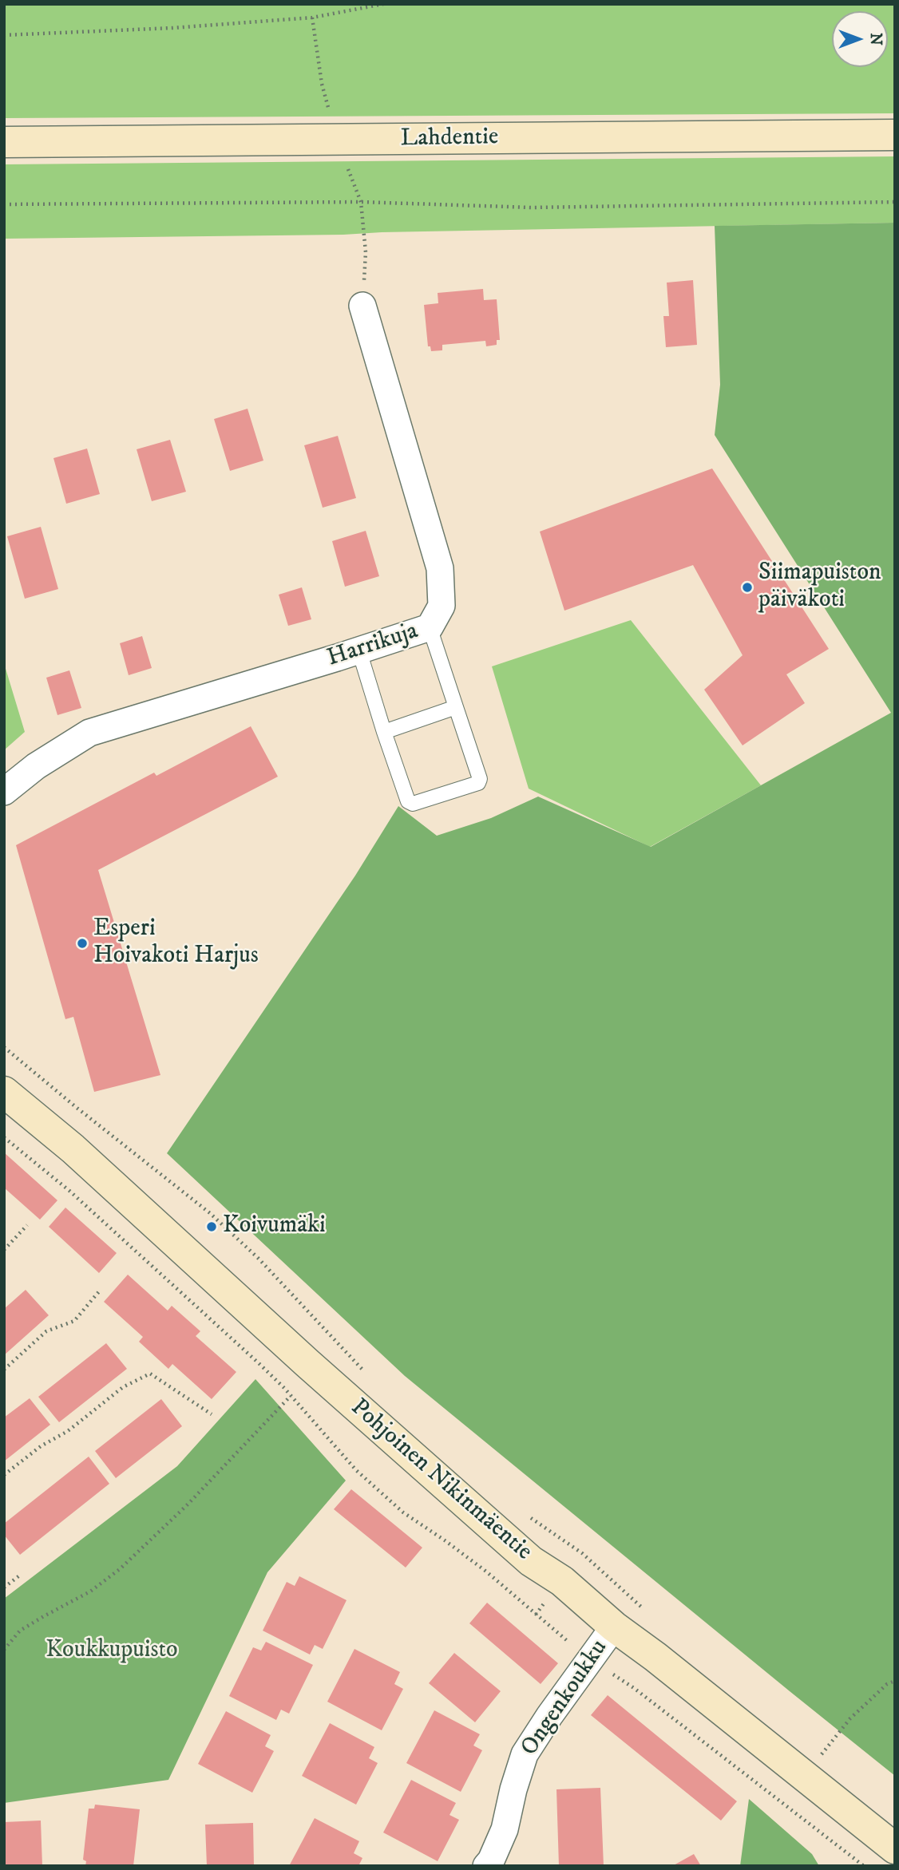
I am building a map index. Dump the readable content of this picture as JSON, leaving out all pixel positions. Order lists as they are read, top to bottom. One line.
{"streets":{"street":["Lahdentie","Harrikuja","Pohjoinen Nikinmäentie","Ongenkoukku"]},"crossings":[["Pohjoinen Nikinmäentie","Ongenkoukku"]],"parks":["Koukkupuisto"],"places":["Siimapuiston päiväkoti","Esperi Hoivakoti Harjus","Koivumäki"],"north":"right"}
